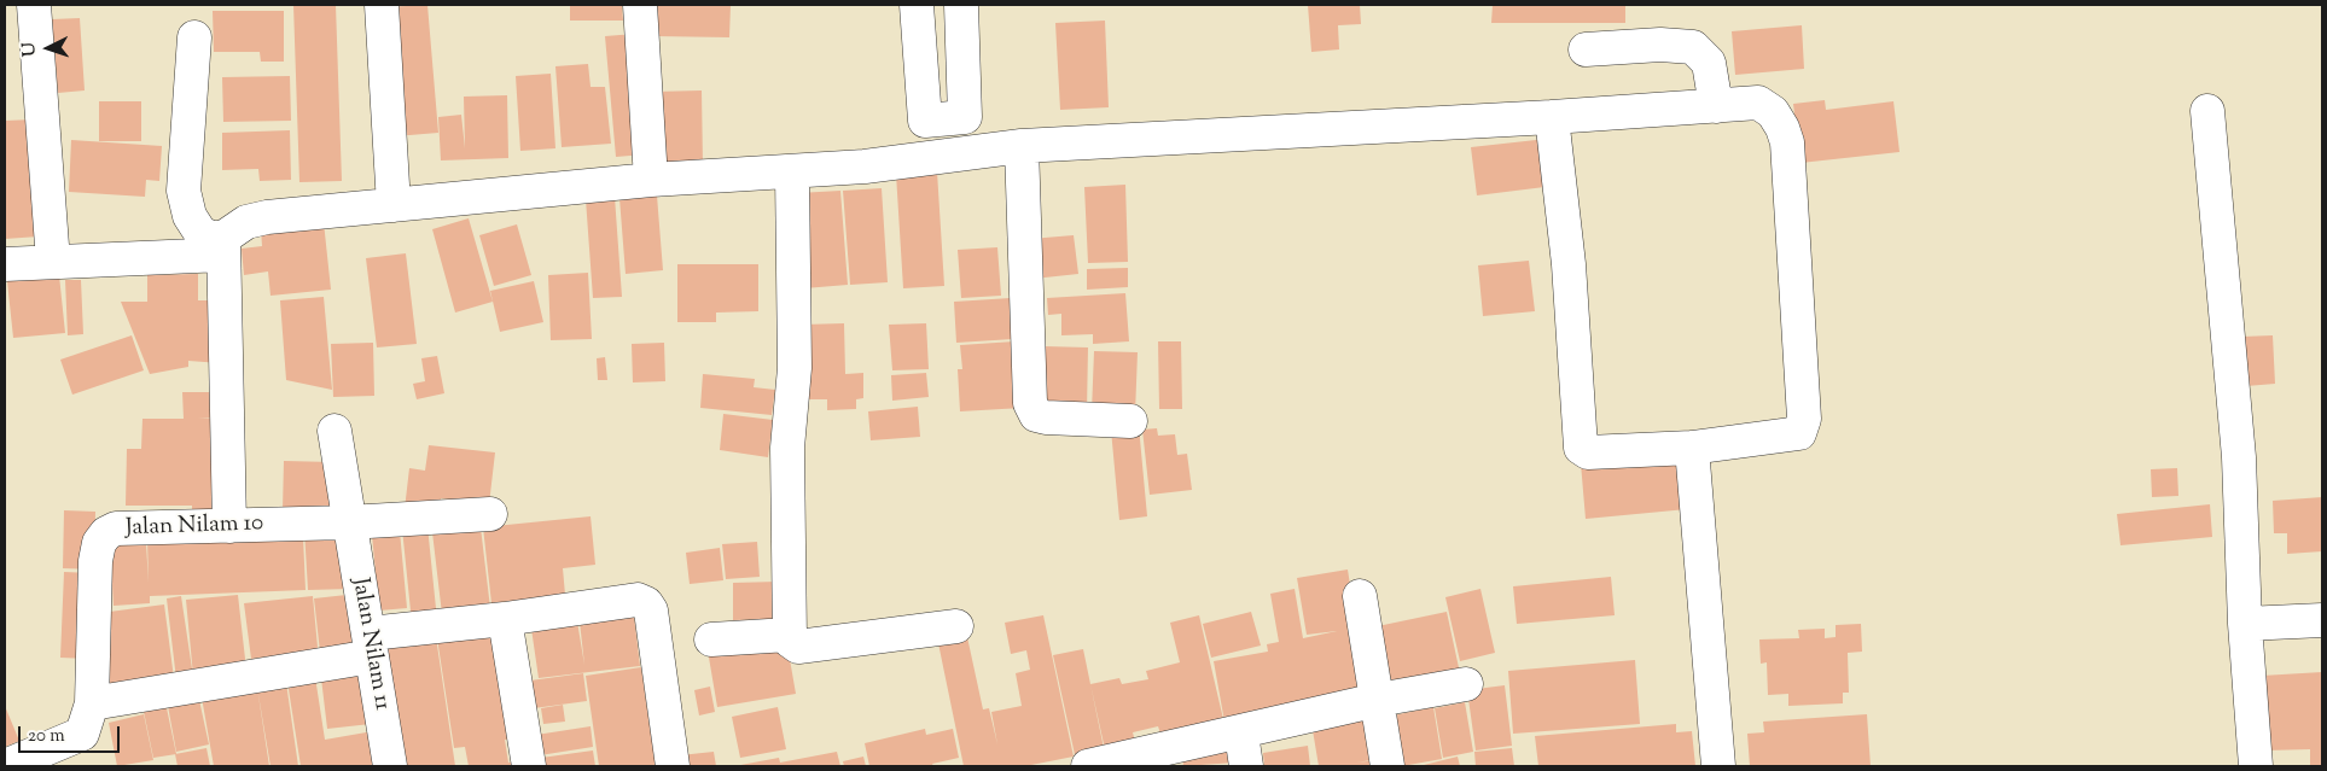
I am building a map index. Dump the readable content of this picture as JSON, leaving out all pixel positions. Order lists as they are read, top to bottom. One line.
{"streets":{"street":["Jalan Nilam 10","Jalan Nilam 11"]},"crossings":[["Jalan Nilam 10","Jalan Nilam 11"]],"scale_bar":"20 m","north":"left"}
